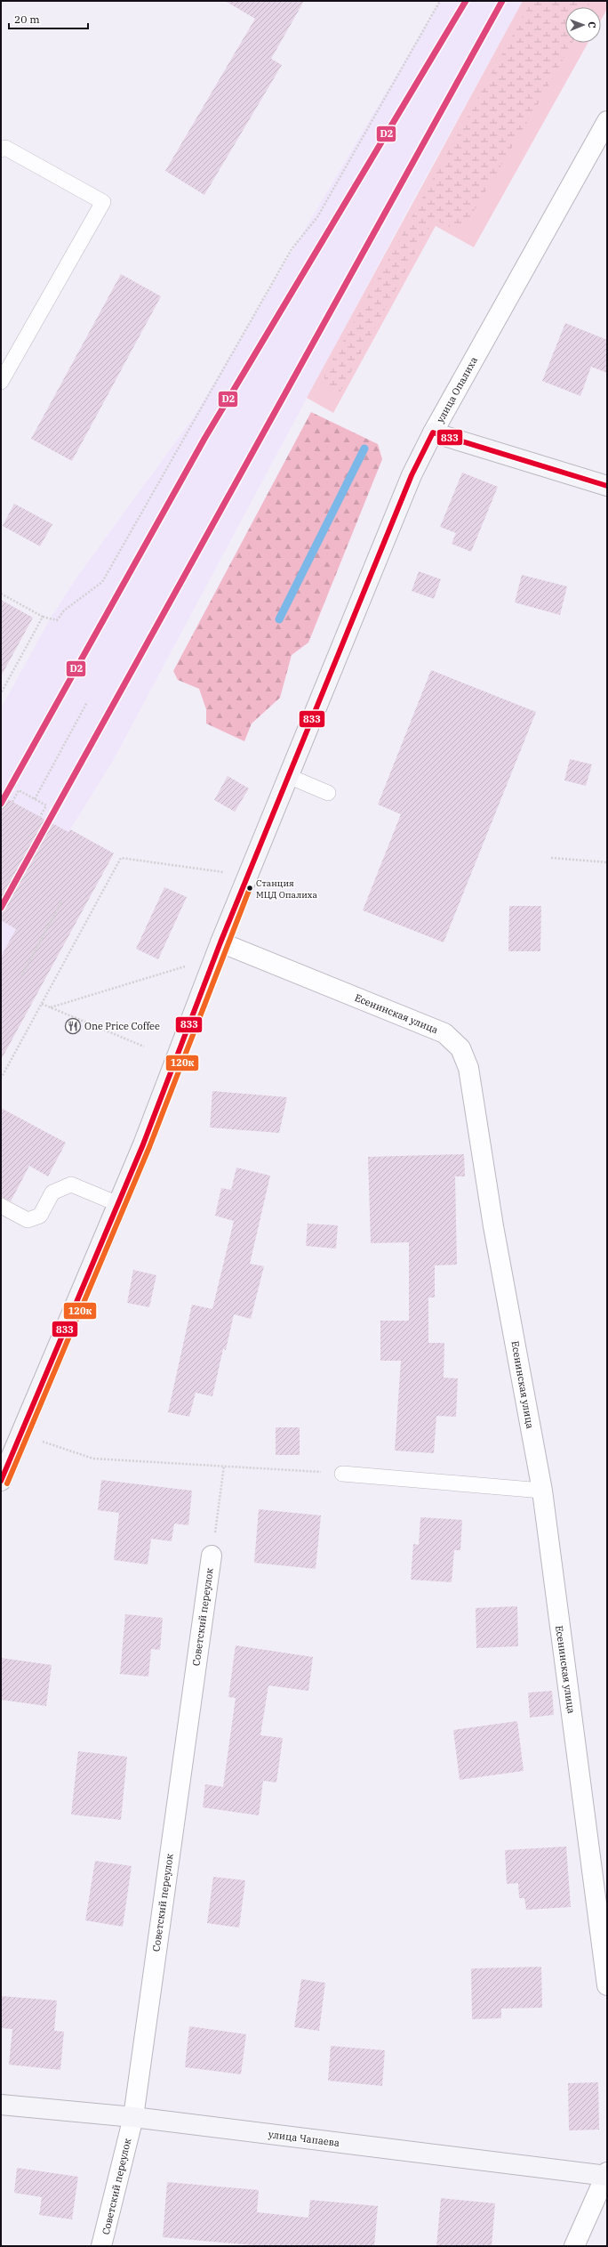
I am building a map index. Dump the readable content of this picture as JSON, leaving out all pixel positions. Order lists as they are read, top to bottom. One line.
{"streets":{"street":["улица Опалиха","Есенинская улица","Советский переулок","улица Чапаева"]},"crossings":[["улица Опалиха","Есенинская улица"],["Советский переулок","улица Чапаева"]],"places":{"other":["Станция МЦД Опалиха"],"restaurant":["One Price Coffee"]},"lines":["transit line D2","transit line 833","transit line 120к"],"scale_bar":"20 m","north":"right"}
